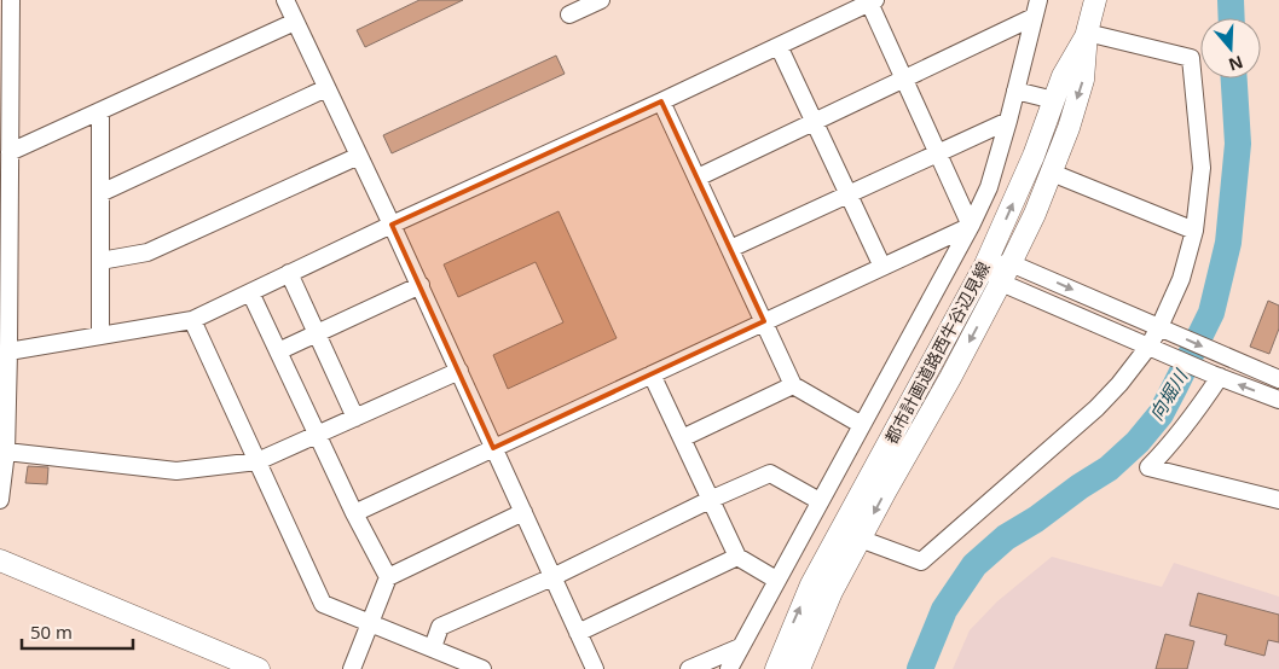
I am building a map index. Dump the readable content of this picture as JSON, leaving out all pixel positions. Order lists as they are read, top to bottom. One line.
{"streets":{"main road":["都市計画道路西牛谷辺見線"]},"water":["向堀川"],"scale_bar":"50 m","north":"bottom"}
